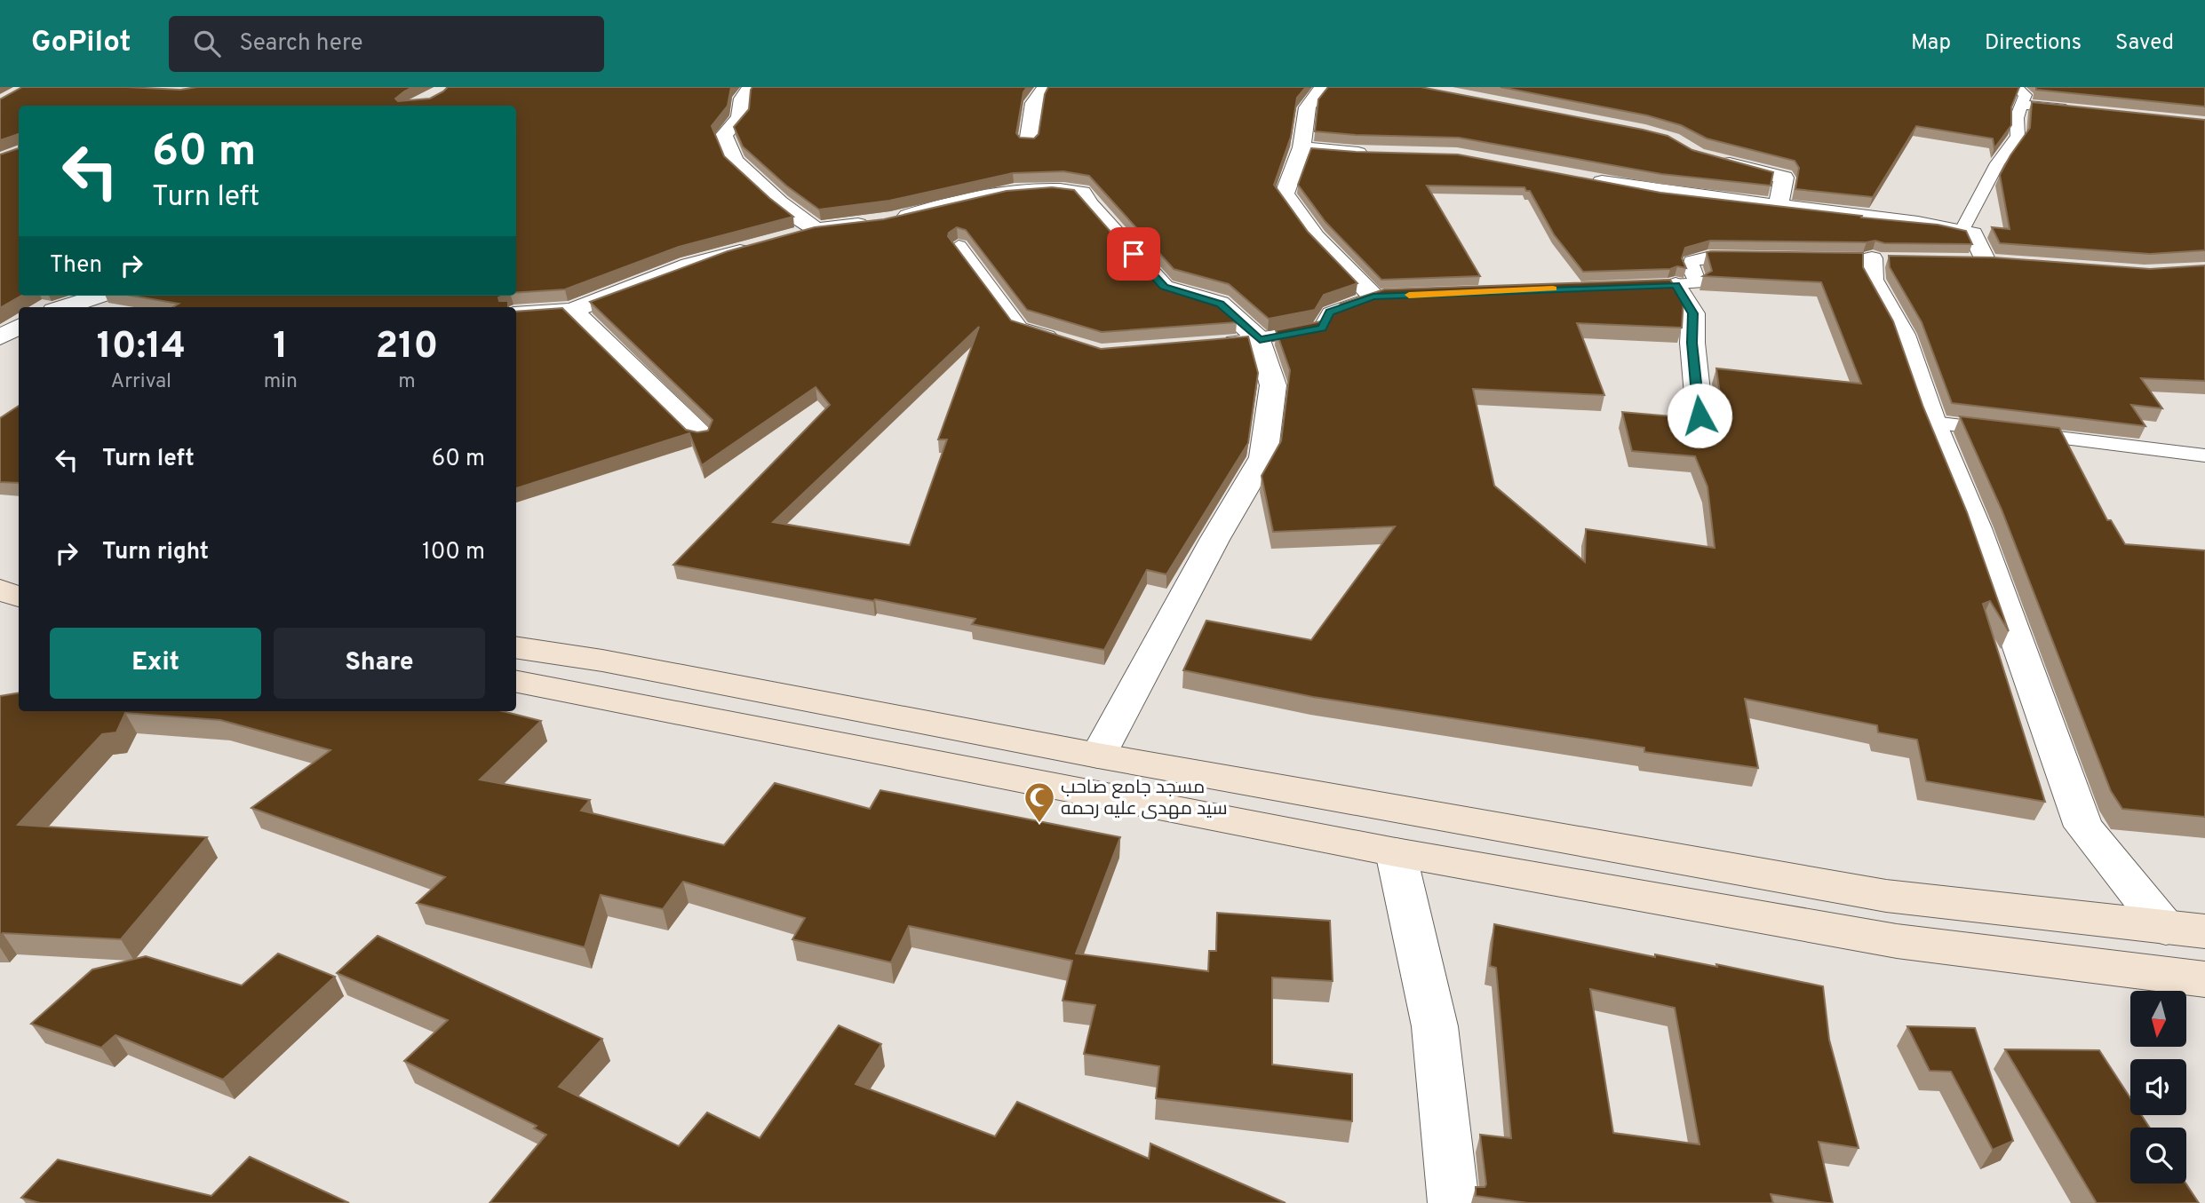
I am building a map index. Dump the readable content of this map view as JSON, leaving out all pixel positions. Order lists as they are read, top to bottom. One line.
{"places":{"mosque":["مسجد جامع صاحب سید مهدی علیه رحمه"]},"north":"bottom","page":{"header":"GoPilot","search":"Search here","nav":["Map","Directions","Saved"],"turn":["60 m","Turn left"],"then":"Then","eta":["10:14","Arrival","1","min","210","m"],"list":[{"name":"Turn left","value":"60 m"},{"name":"Turn right","value":"100 m"}],"buttons":["Exit","Share"]}}
